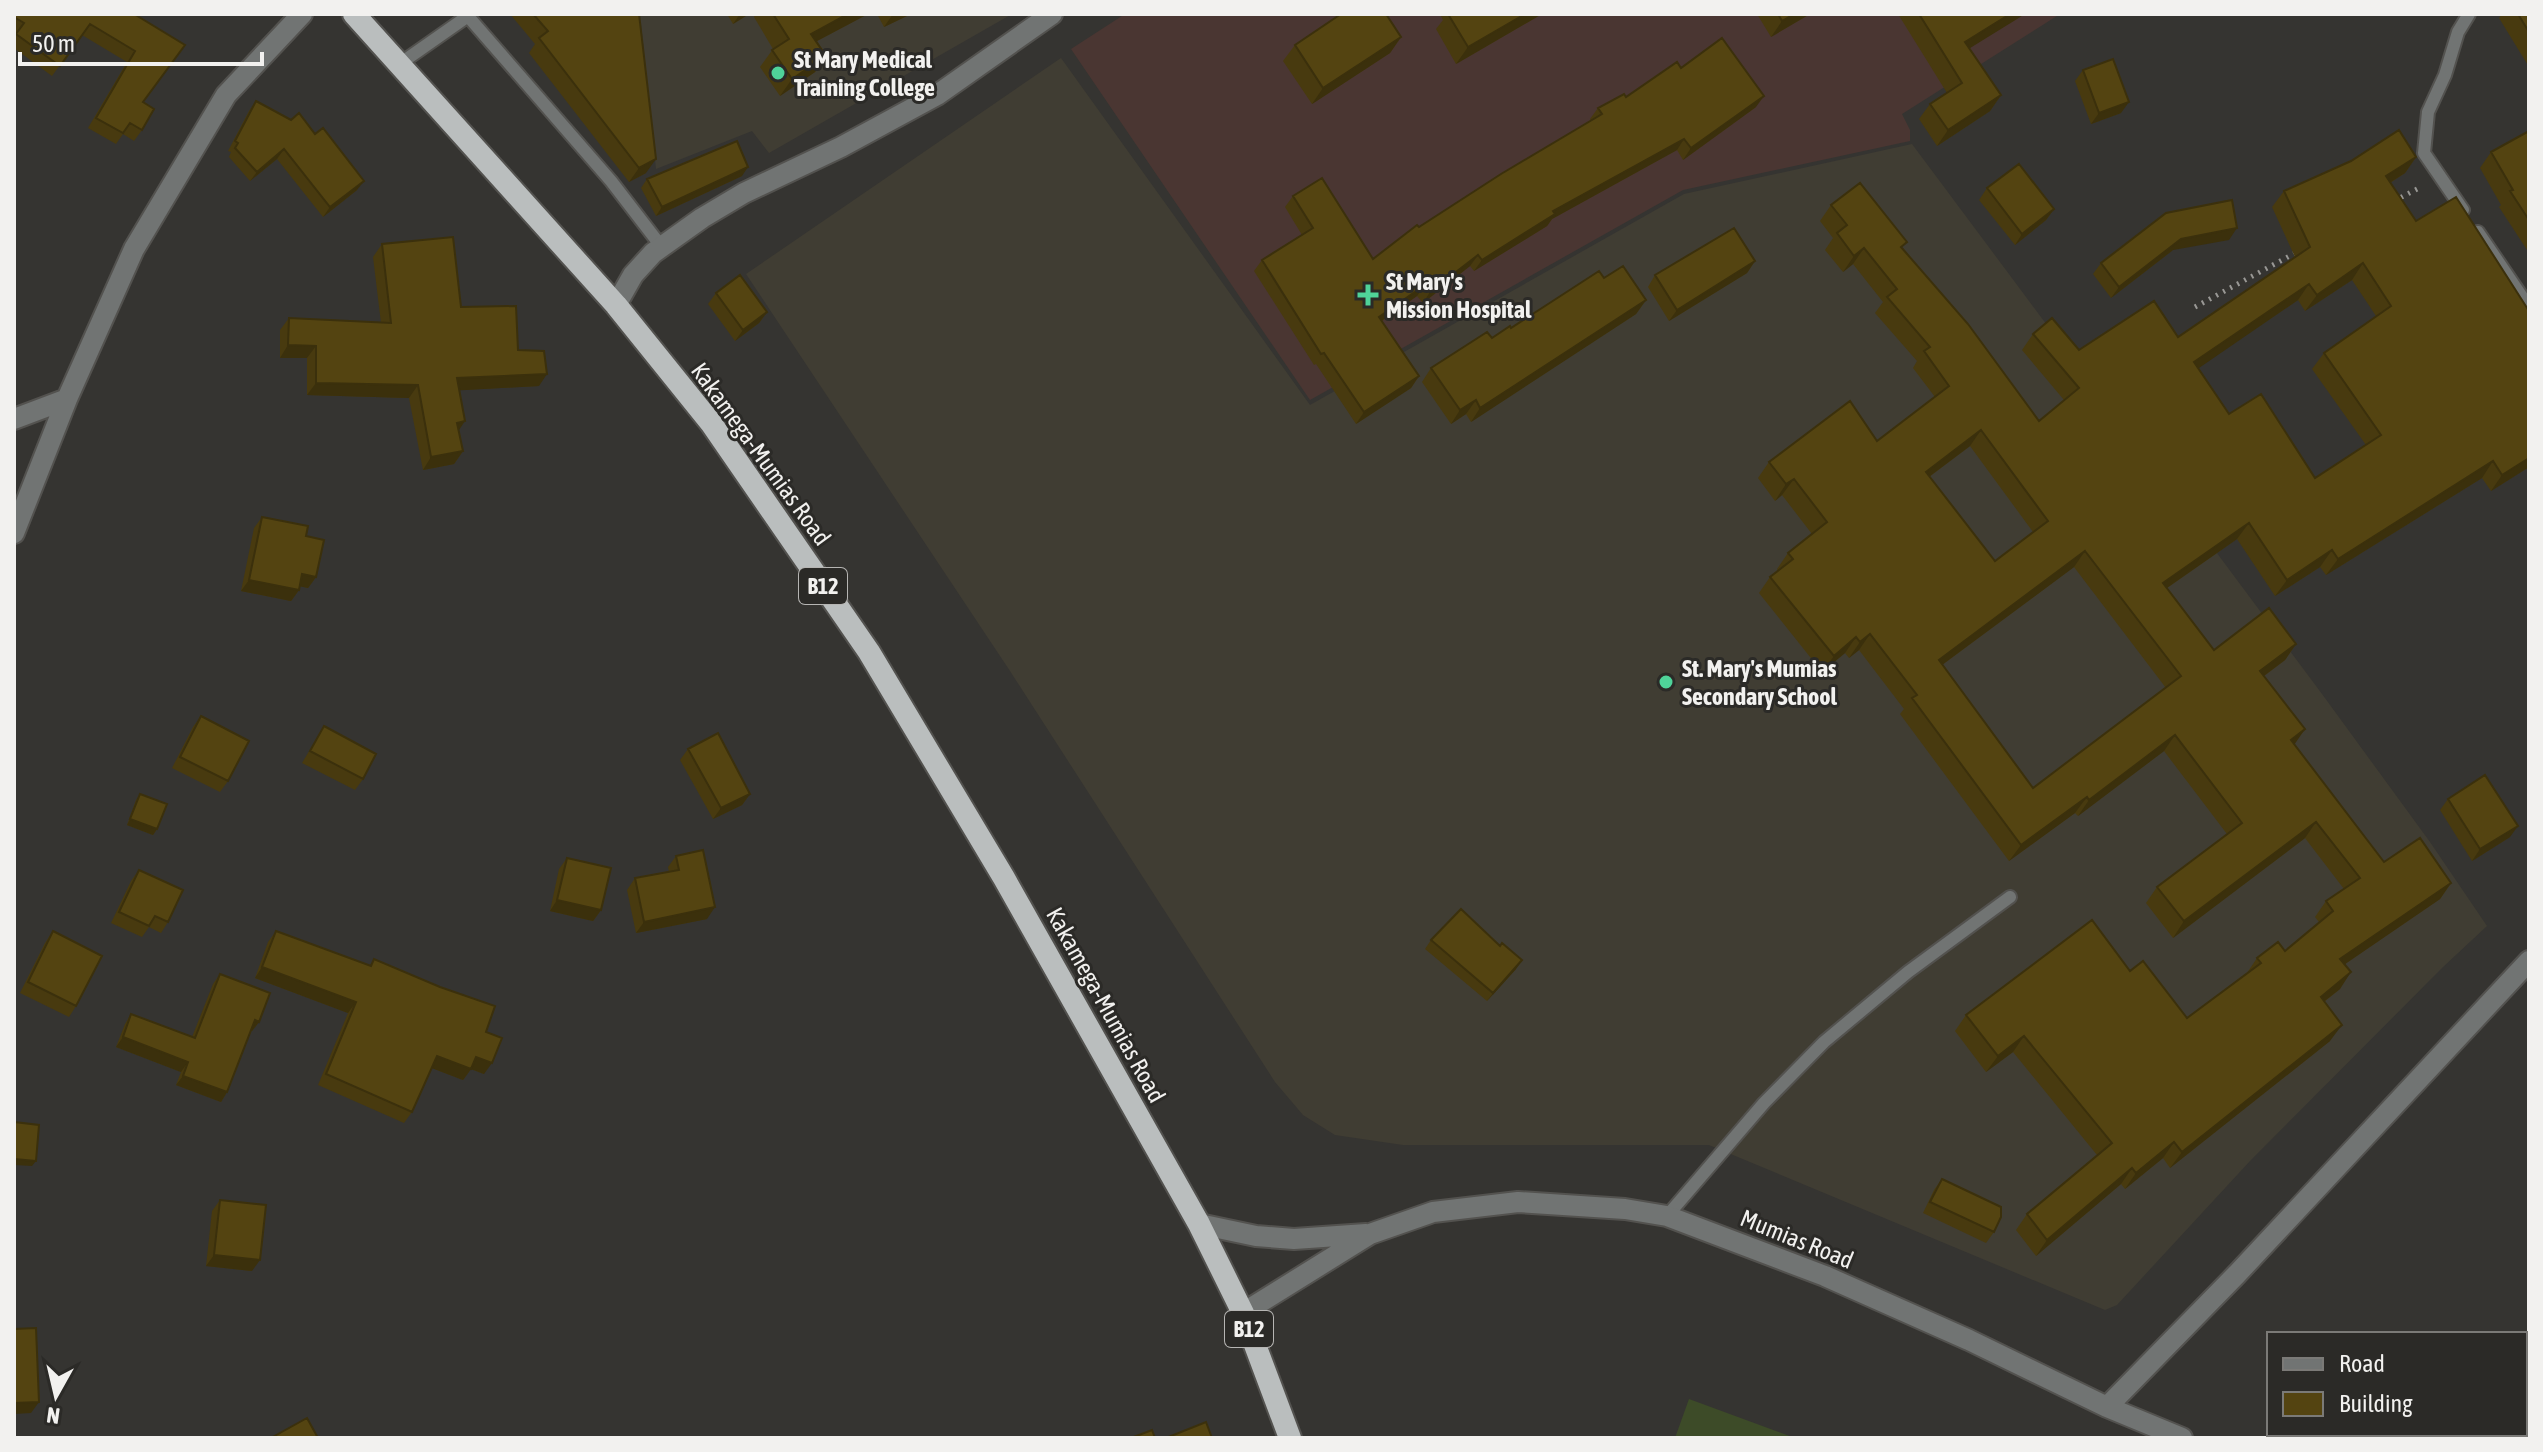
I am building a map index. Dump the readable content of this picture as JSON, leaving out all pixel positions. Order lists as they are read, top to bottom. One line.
{"streets":{"highway":["Kakamega-Mumias Road","B12"],"street":["Mumias Road"]},"crossings":[["Kakamega-Mumias Road","B12"],["Kakamega-Mumias Road","Mumias Road"],["B12","Mumias Road"]],"places":{"other":["St Mary Medical Training College","St. Mary's Mumias Secondary School"],"health":["St Mary's Mission Hospital"]},"legend":["Road","Building"],"scale_bar":"50 m","north":"bottom"}
